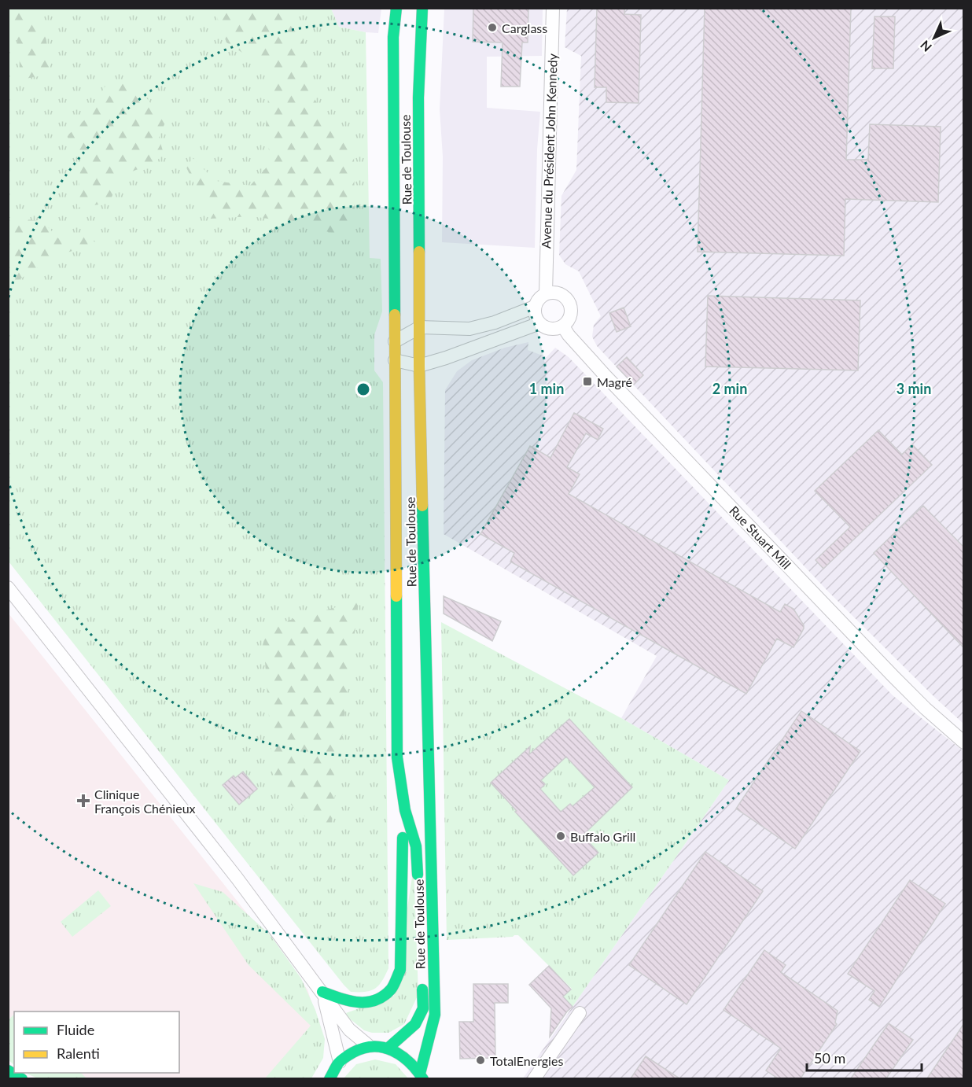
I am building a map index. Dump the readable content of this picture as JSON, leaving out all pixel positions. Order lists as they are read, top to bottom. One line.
{"streets":{"main road":["Rue de Toulouse"],"street":["Avenue du Président John Kennedy","Rue Stuart Mill"]},"crossings":[["Avenue du Président John Kennedy","Rue Stuart Mill"]],"places":{"other":["Carglass","Buffalo Grill","TotalEnergies"],"transit":["Magré"],"health":["Clinique François Chénieux"]},"legend":["Fluide","Ralenti"],"scale_bar":"50 m","north":"bottom left","rings":["1 min","2 min","3 min"]}
